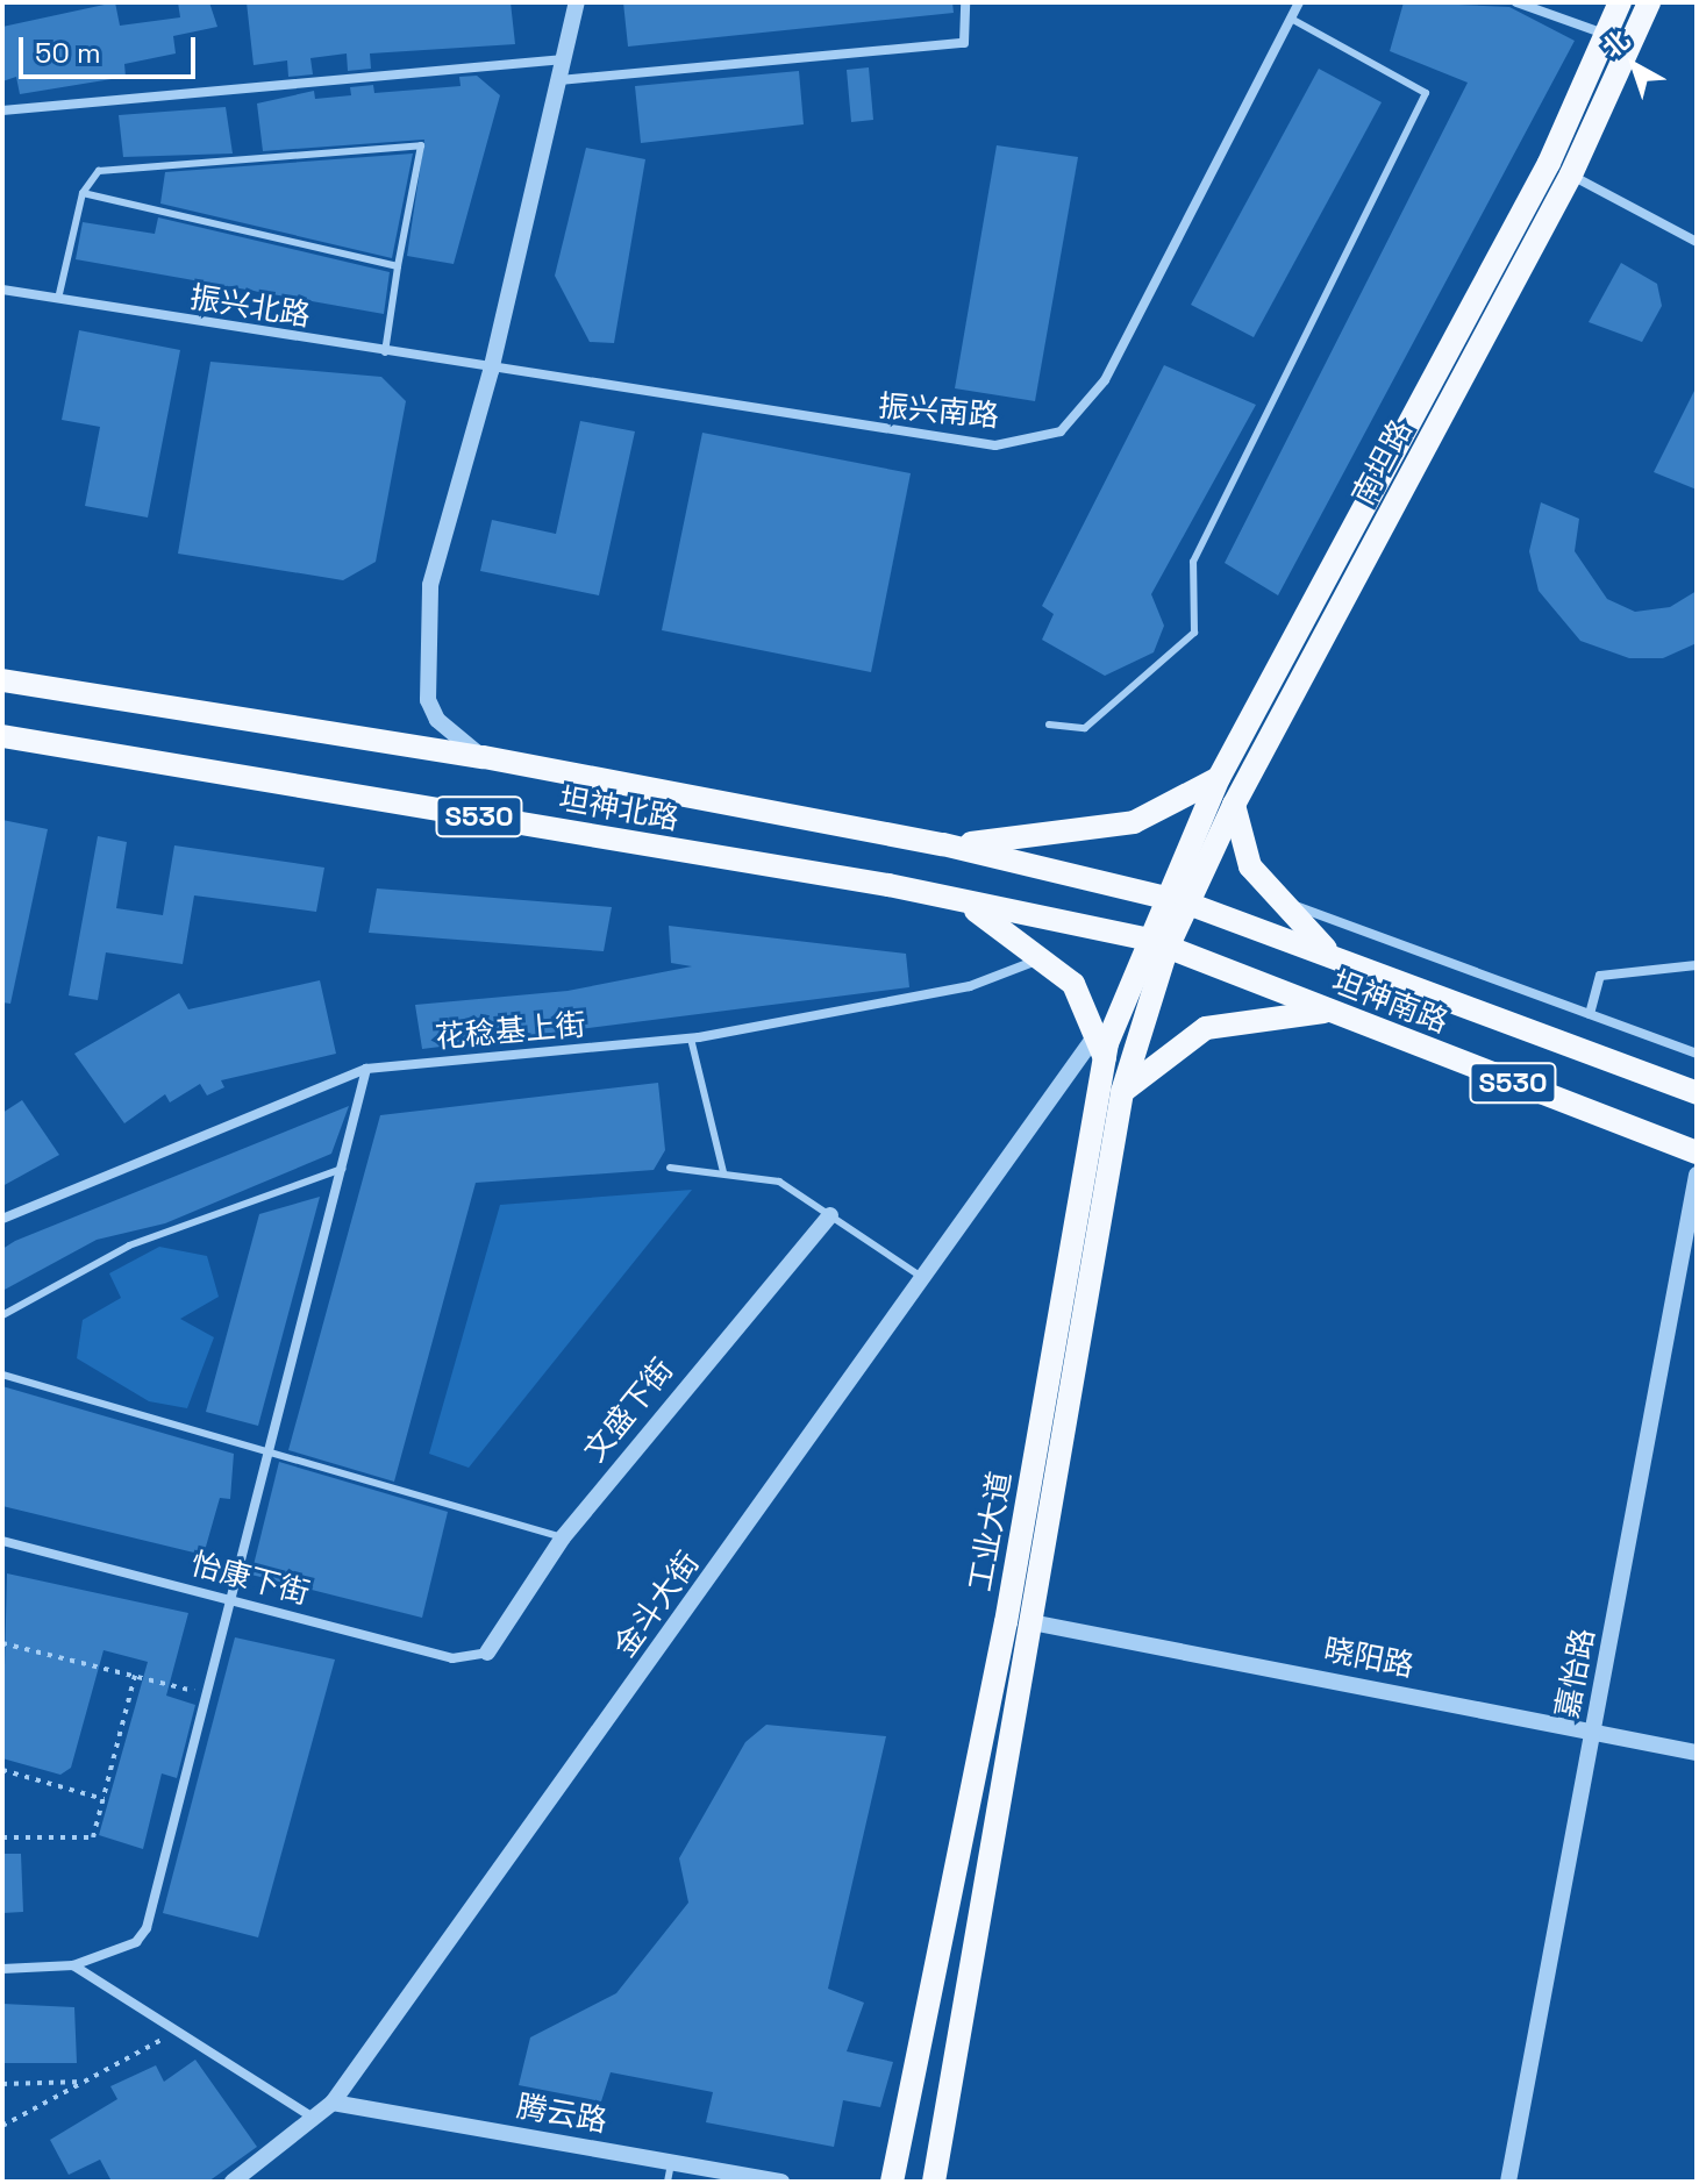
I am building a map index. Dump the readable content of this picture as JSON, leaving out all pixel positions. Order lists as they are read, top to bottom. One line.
{"streets":{"main road":["南坦路","坦神北路","S530","坦神南路","工业大道"],"street":["振兴北路","振兴南路","花稔基上街","文盛下街","怡康下街","金斗大街","晓阳路","嘉怡路","腾云路"]},"crossings":[["振兴北路","振兴南路"],["南坦路","坦神北路"],["南坦路","坦神南路"],["南坦路","工业大道"],["坦神北路","坦神南路"],["坦神北路","工业大道"],["坦神南路","工业大道"],["文盛下街","怡康下街"],["工业大道","晓阳路"],["金斗大街","腾云路"],["晓阳路","嘉怡路"]],"scale_bar":"50 m","north":"top left"}
